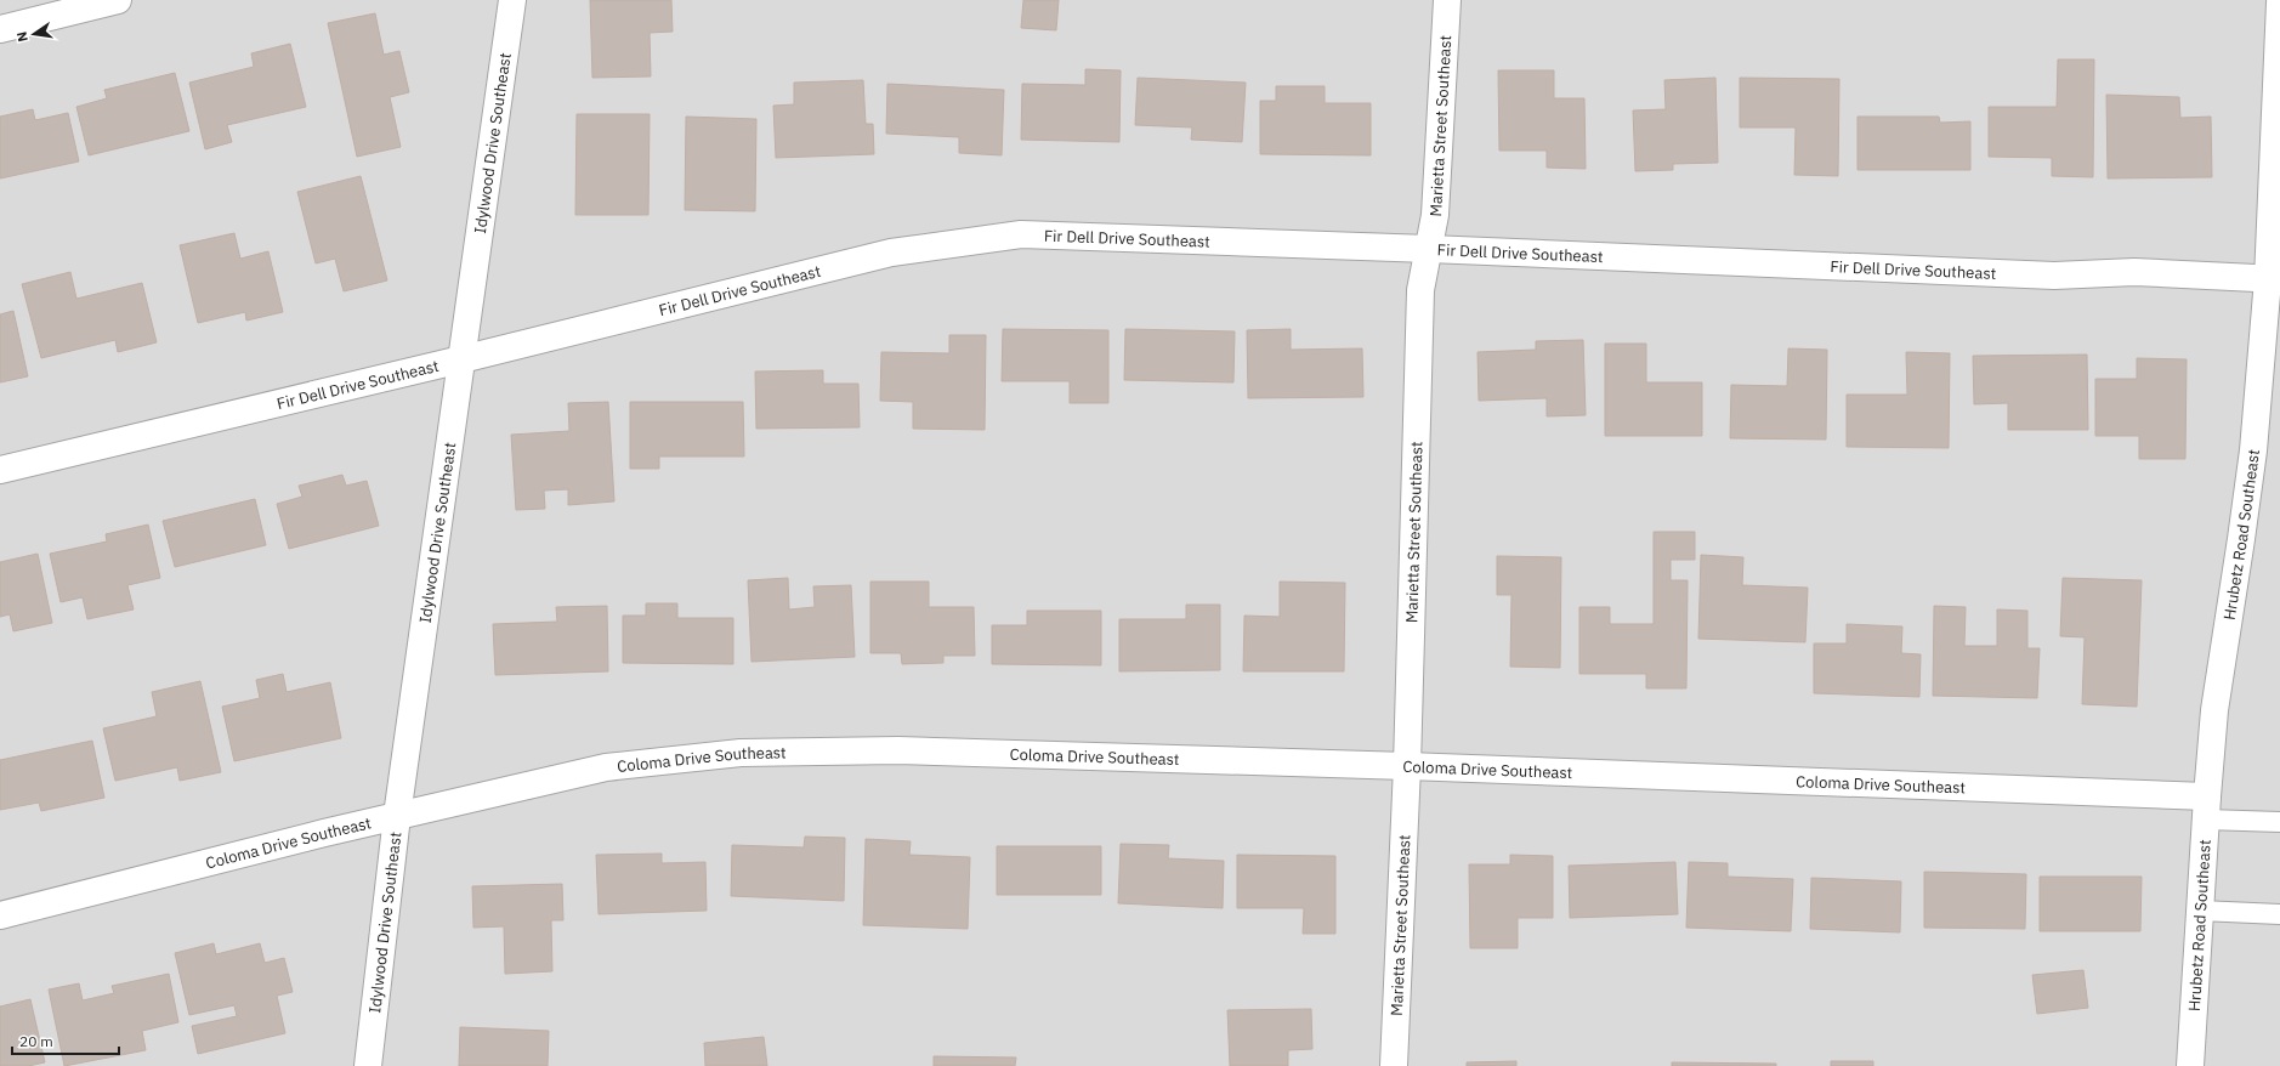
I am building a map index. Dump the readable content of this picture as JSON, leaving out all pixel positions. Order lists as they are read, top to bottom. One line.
{"streets":{"street":["Marietta Street Southeast","Idylwood Drive Southeast","Fir Dell Drive Southeast","Hrubetz Road Southeast","Coloma Drive Southeast"]},"crossings":[["Marietta Street Southeast","Fir Dell Drive Southeast"],["Marietta Street Southeast","Coloma Drive Southeast"],["Idylwood Drive Southeast","Fir Dell Drive Southeast"],["Idylwood Drive Southeast","Coloma Drive Southeast"],["Fir Dell Drive Southeast","Hrubetz Road Southeast"],["Hrubetz Road Southeast","Coloma Drive Southeast"]],"scale_bar":"20 m","north":"left"}
